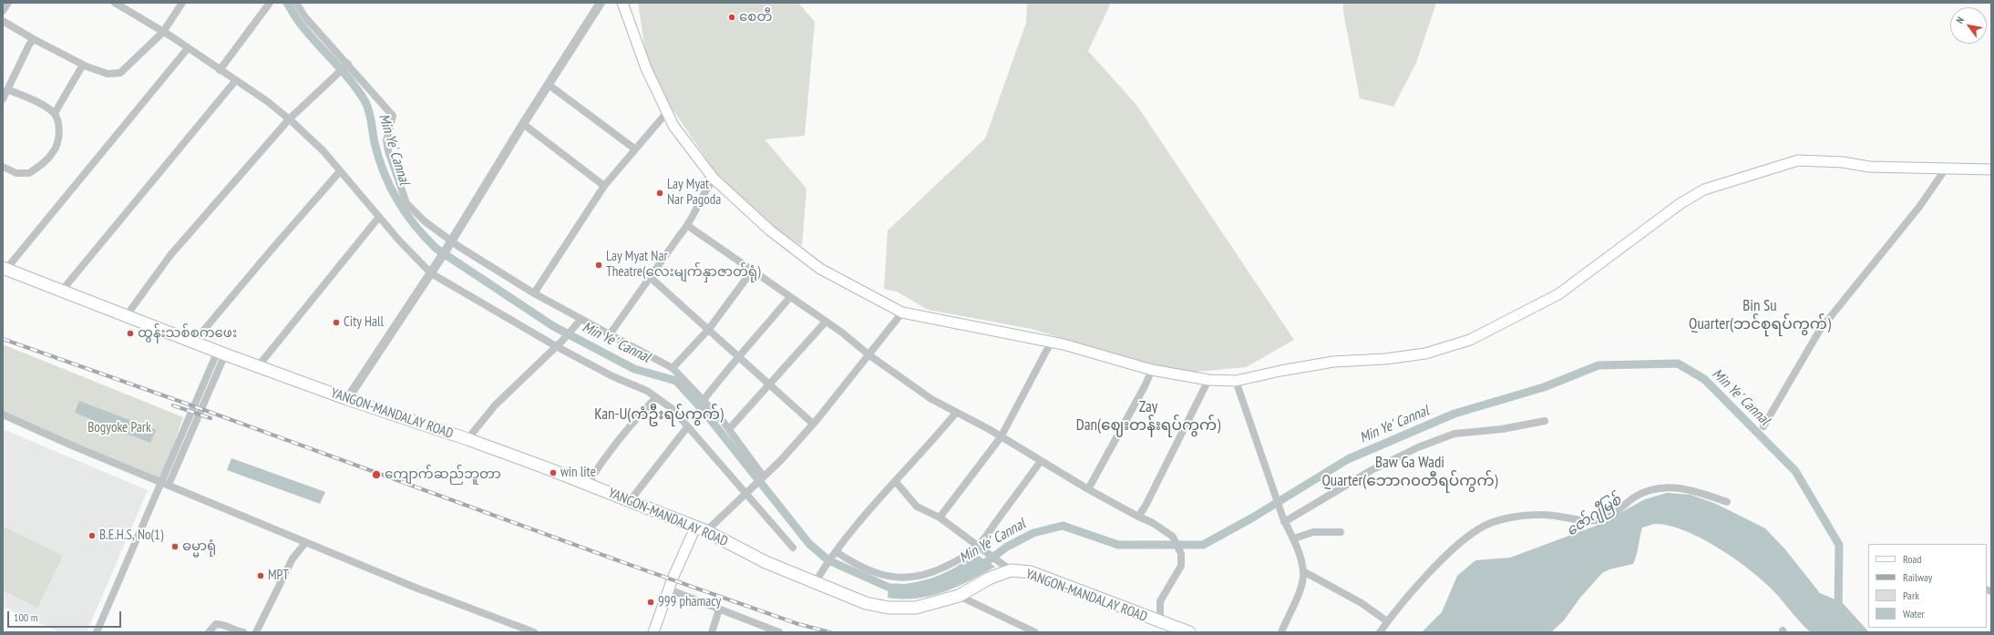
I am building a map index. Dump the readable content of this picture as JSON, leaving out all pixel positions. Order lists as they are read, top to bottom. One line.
{"streets":{"highway":["YANGON-MANDALAY ROAD"]},"districts":["Bin Su Quarter(ဘင်စုရပ်ကွက်)","Zay Dan(ဈေးတန်းရပ်ကွက်)","Kan-U(ကံဦးရပ်ကွက်)","Baw Ga Wadi Quarter(ဘောဂ၀တီရပ်ကွက်)"],"water":["Min Ye' Cannal","ဇော်ဂျီမြစ်"],"parks":["Bogyoke Park"],"places":["စေတီ","Lay Myat Nar Pagoda","Lay Myat Nar Theatre(လေးမျက်နှာဇာတ်ရုံ)","City Hall","ထွန်းသစ်စကဖေး","win lite","ကျောက်ဆည်ဘူတာ","B.E.H.S, No(1)","ဓမ္မာရုံ","MPT","999 phamacy"],"legend":["Road","Railway","Park","Water"],"scale_bar":"100 m","north":"top left"}
